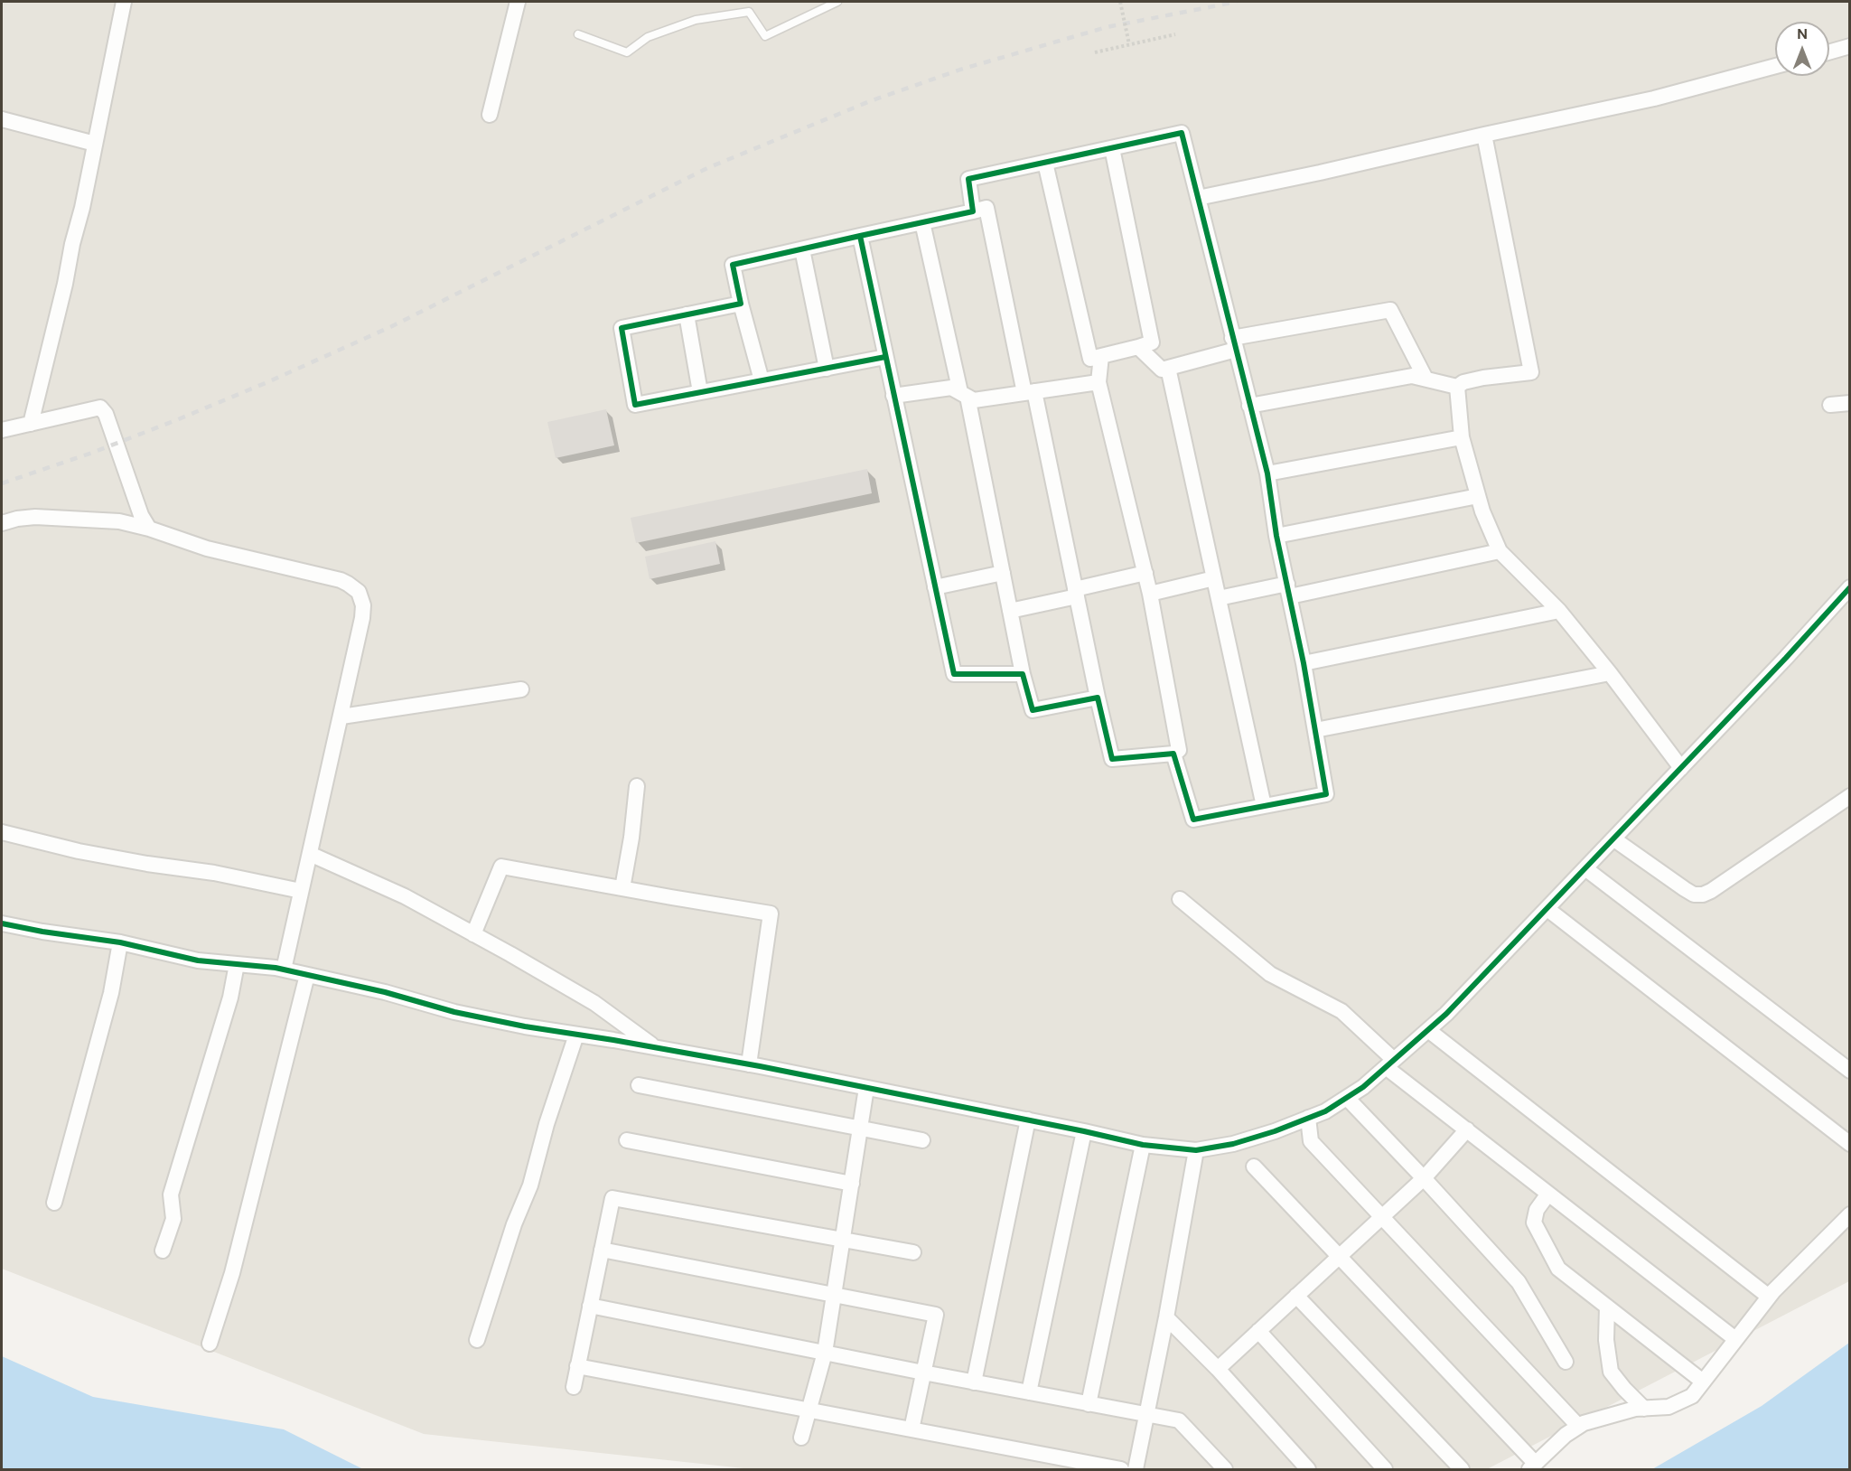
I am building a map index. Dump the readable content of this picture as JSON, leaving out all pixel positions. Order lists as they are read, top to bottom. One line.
{"north":"top"}
